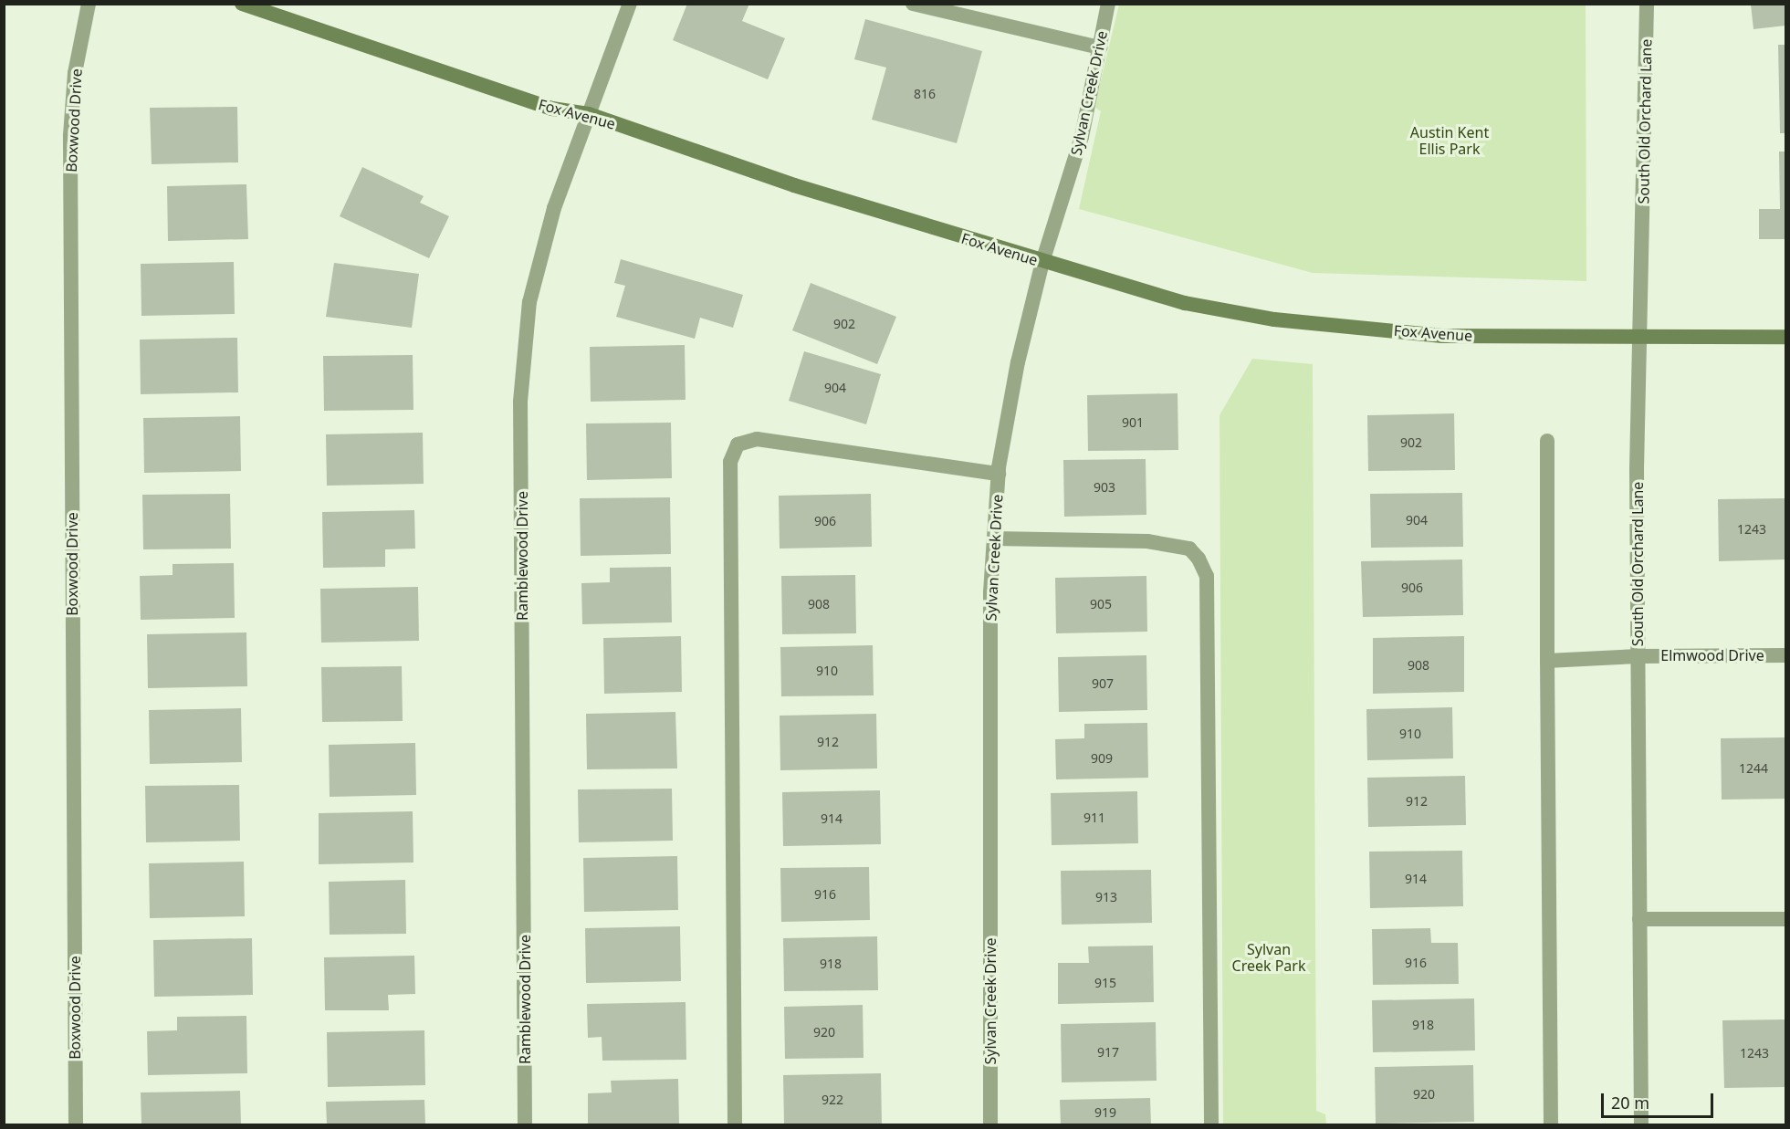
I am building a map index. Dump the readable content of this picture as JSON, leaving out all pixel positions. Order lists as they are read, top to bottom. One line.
{"streets":{"main road":["Fox Avenue"],"street":["Sylvan Creek Drive","Boxwood Drive","South Old Orchard Lane","Ramblewood Drive","Elmwood Drive"]},"crossings":[["Sylvan Creek Drive","Fox Avenue"],["Fox Avenue","South Old Orchard Lane"],["Fox Avenue","Ramblewood Drive"],["South Old Orchard Lane","Elmwood Drive"]],"parks":["Austin Kent Ellis Park","Sylvan Creek Park"],"house_numbers":["816","902","904","901","902","903","904","906","1243","906","908","905","908","910","907","910","912","909","1244","912","911","914","914","916","913","916","918","915","918","920","917","1243","920","922","919"],"scale_bar":"20 m"}
